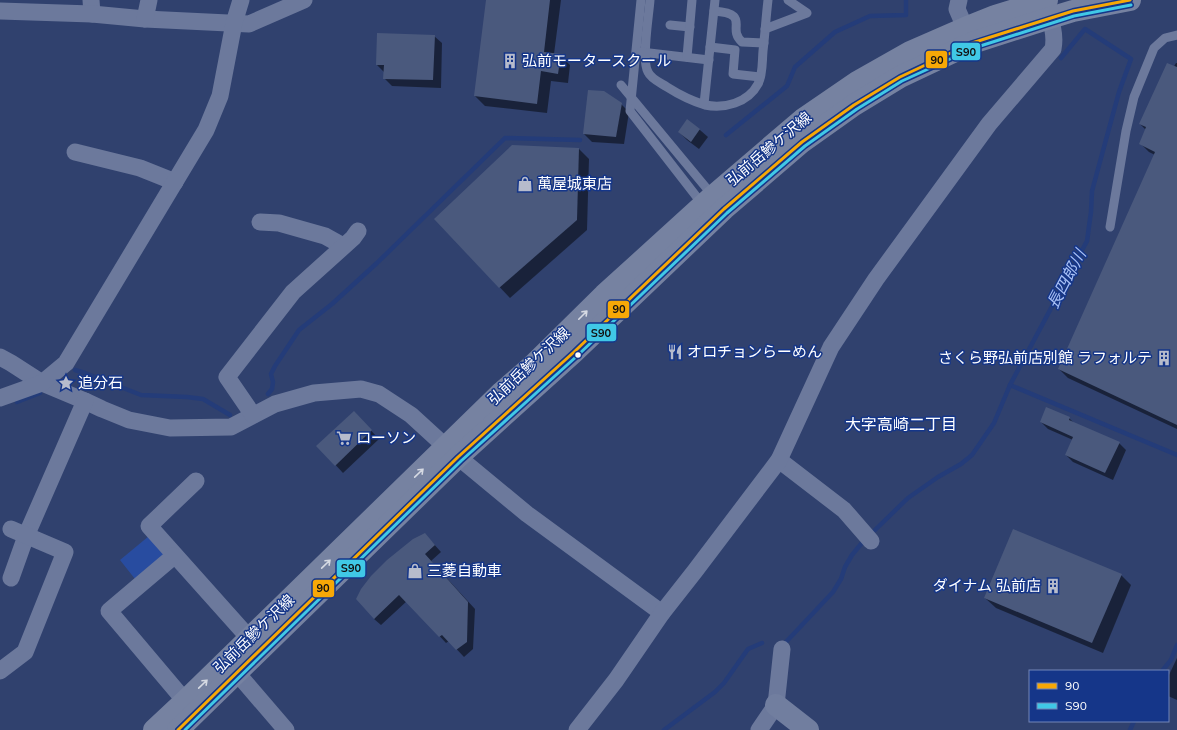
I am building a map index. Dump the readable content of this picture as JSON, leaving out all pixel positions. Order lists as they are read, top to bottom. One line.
{"streets":{"main road":["弘前岳鰺ケ沢線"]},"districts":["大字高崎二丁目"],"water":["長四郎川"],"places":{"building":["弘前モータースクール","さくら野弘前店別館 ラフォルテ","ダイナム 弘前店"],"shop":["萬屋城東店","三菱自動車"],"restaurant":["オロチョンらーめん"],"place":["追分石"],"supermarket":["ローソン"]},"lines":["transit line 90","transit line S90"],"legend":["90","S90"]}
